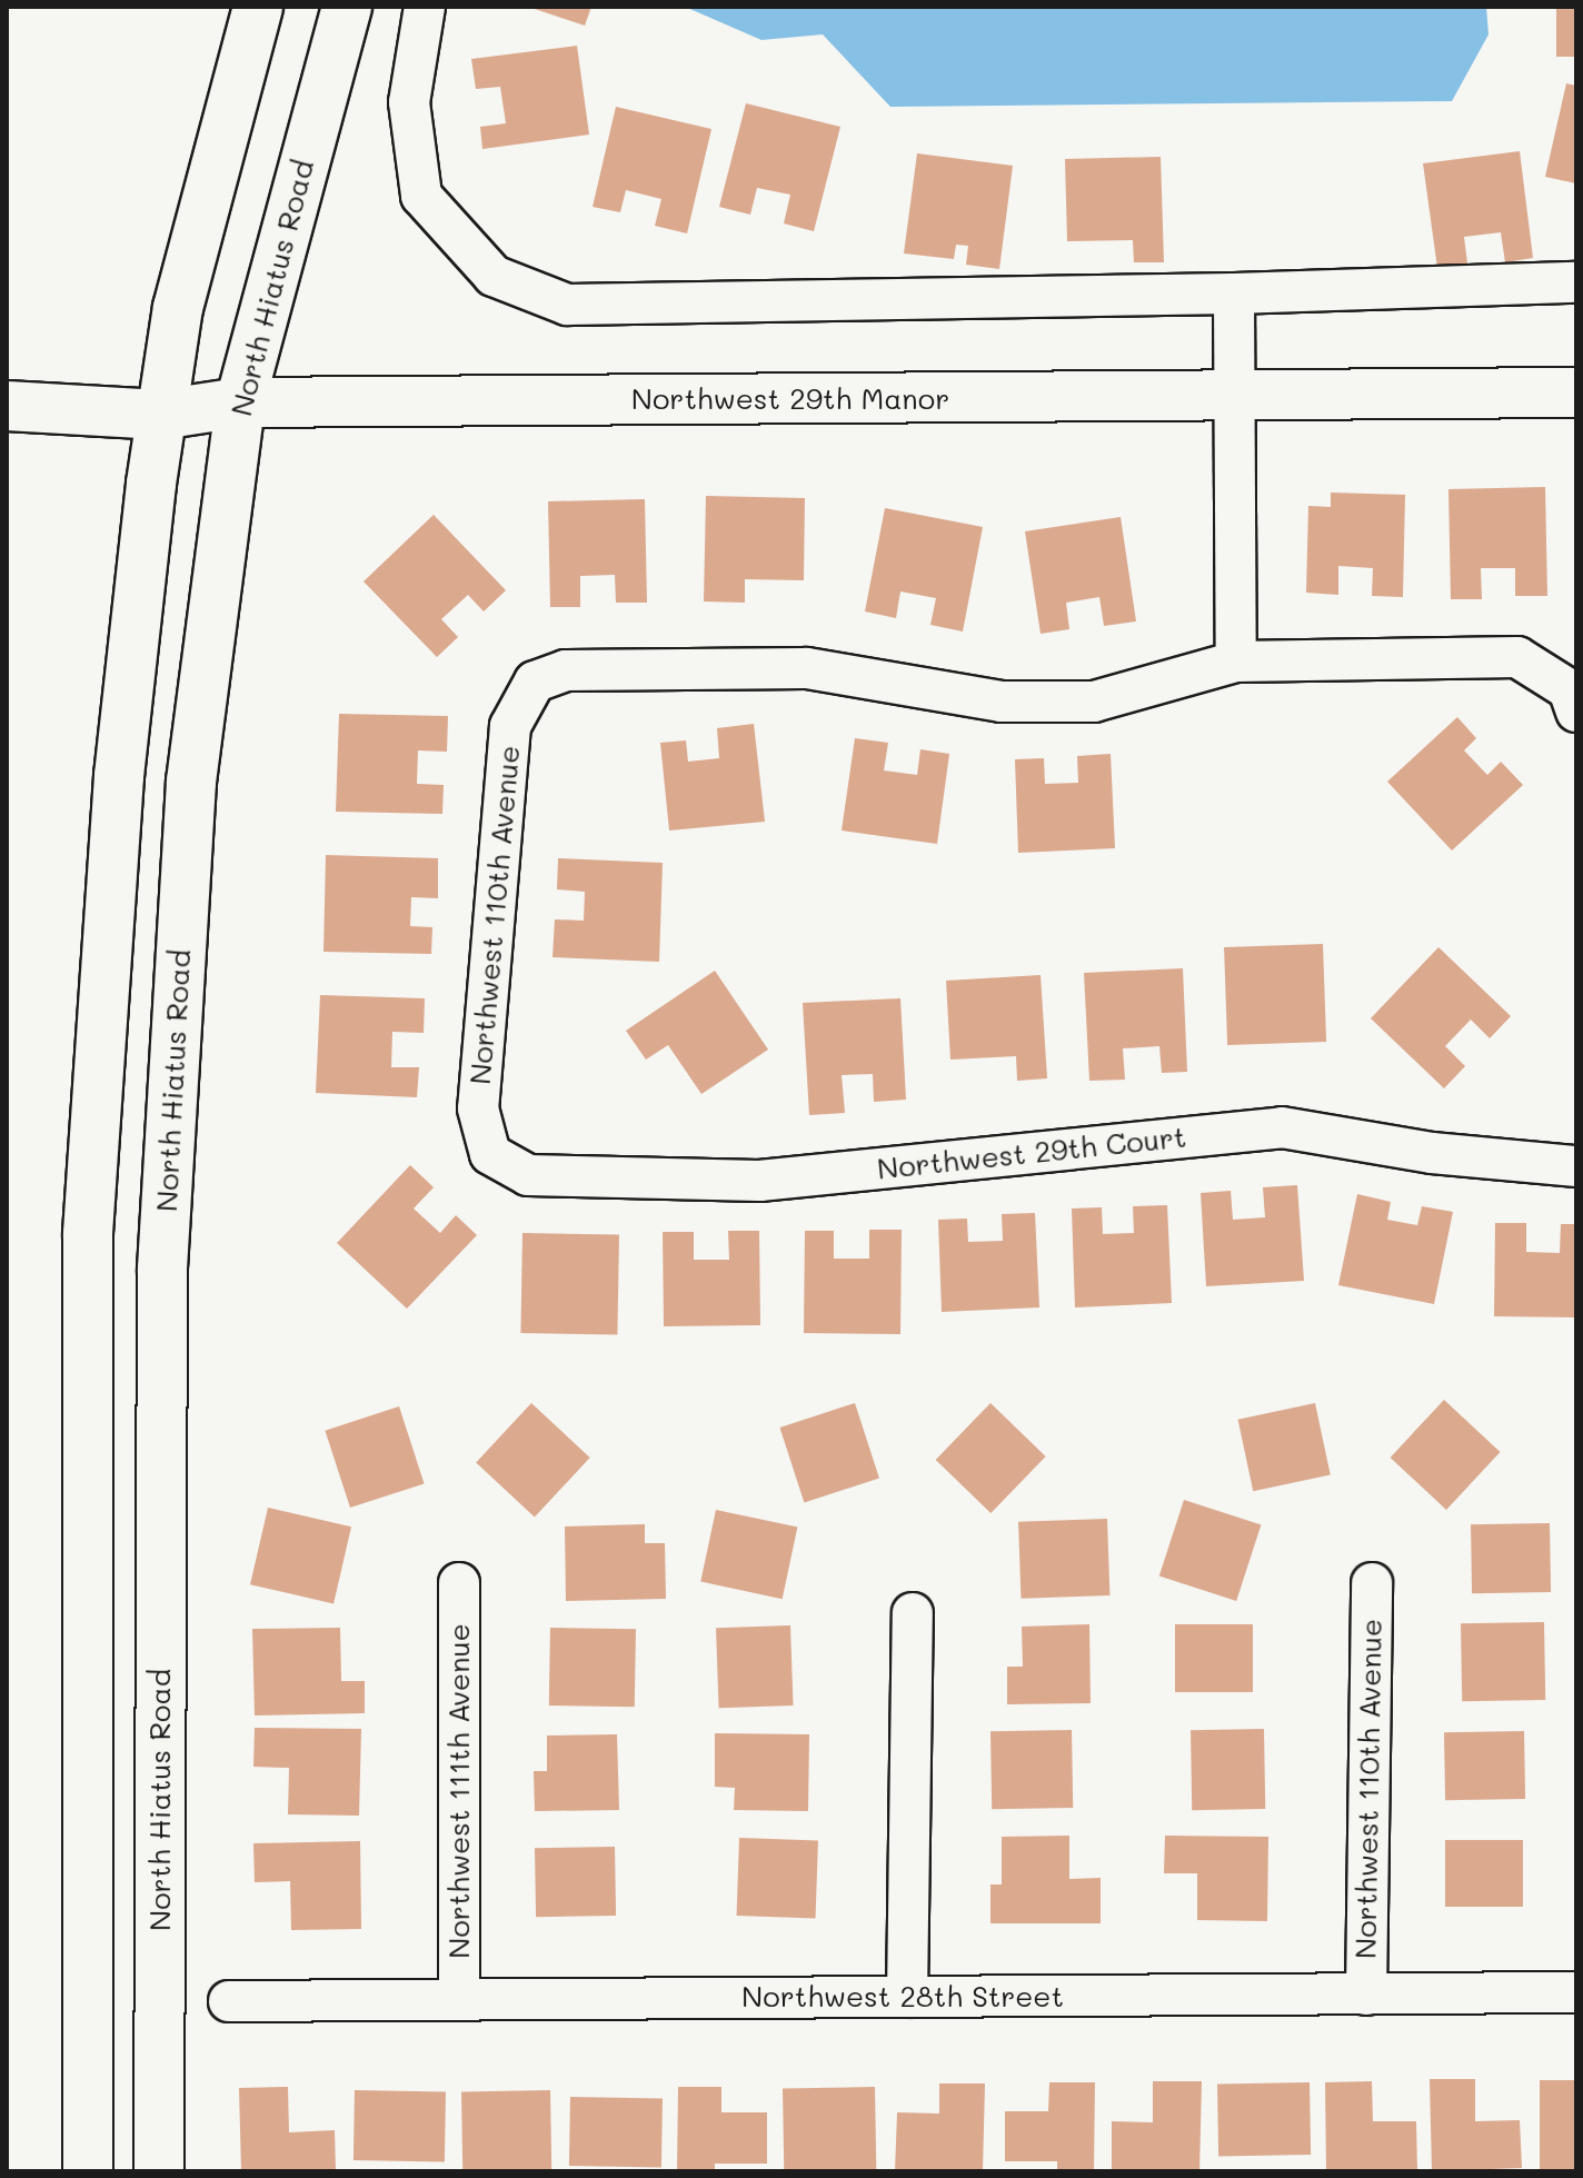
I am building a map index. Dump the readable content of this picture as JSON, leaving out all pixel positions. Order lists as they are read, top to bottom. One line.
{"streets":{"main road":["North Hiatus Road","Northwest 29th Manor"],"street":["Northwest 110th Avenue","Northwest 29th Court","Northwest 111th Avenue","Northwest 28th Street"]},"crossings":[["North Hiatus Road","Northwest 29th Manor"],["Northwest 110th Avenue","Northwest 29th Court"],["Northwest 110th Avenue","Northwest 28th Street"],["Northwest 111th Avenue","Northwest 28th Street"]]}
